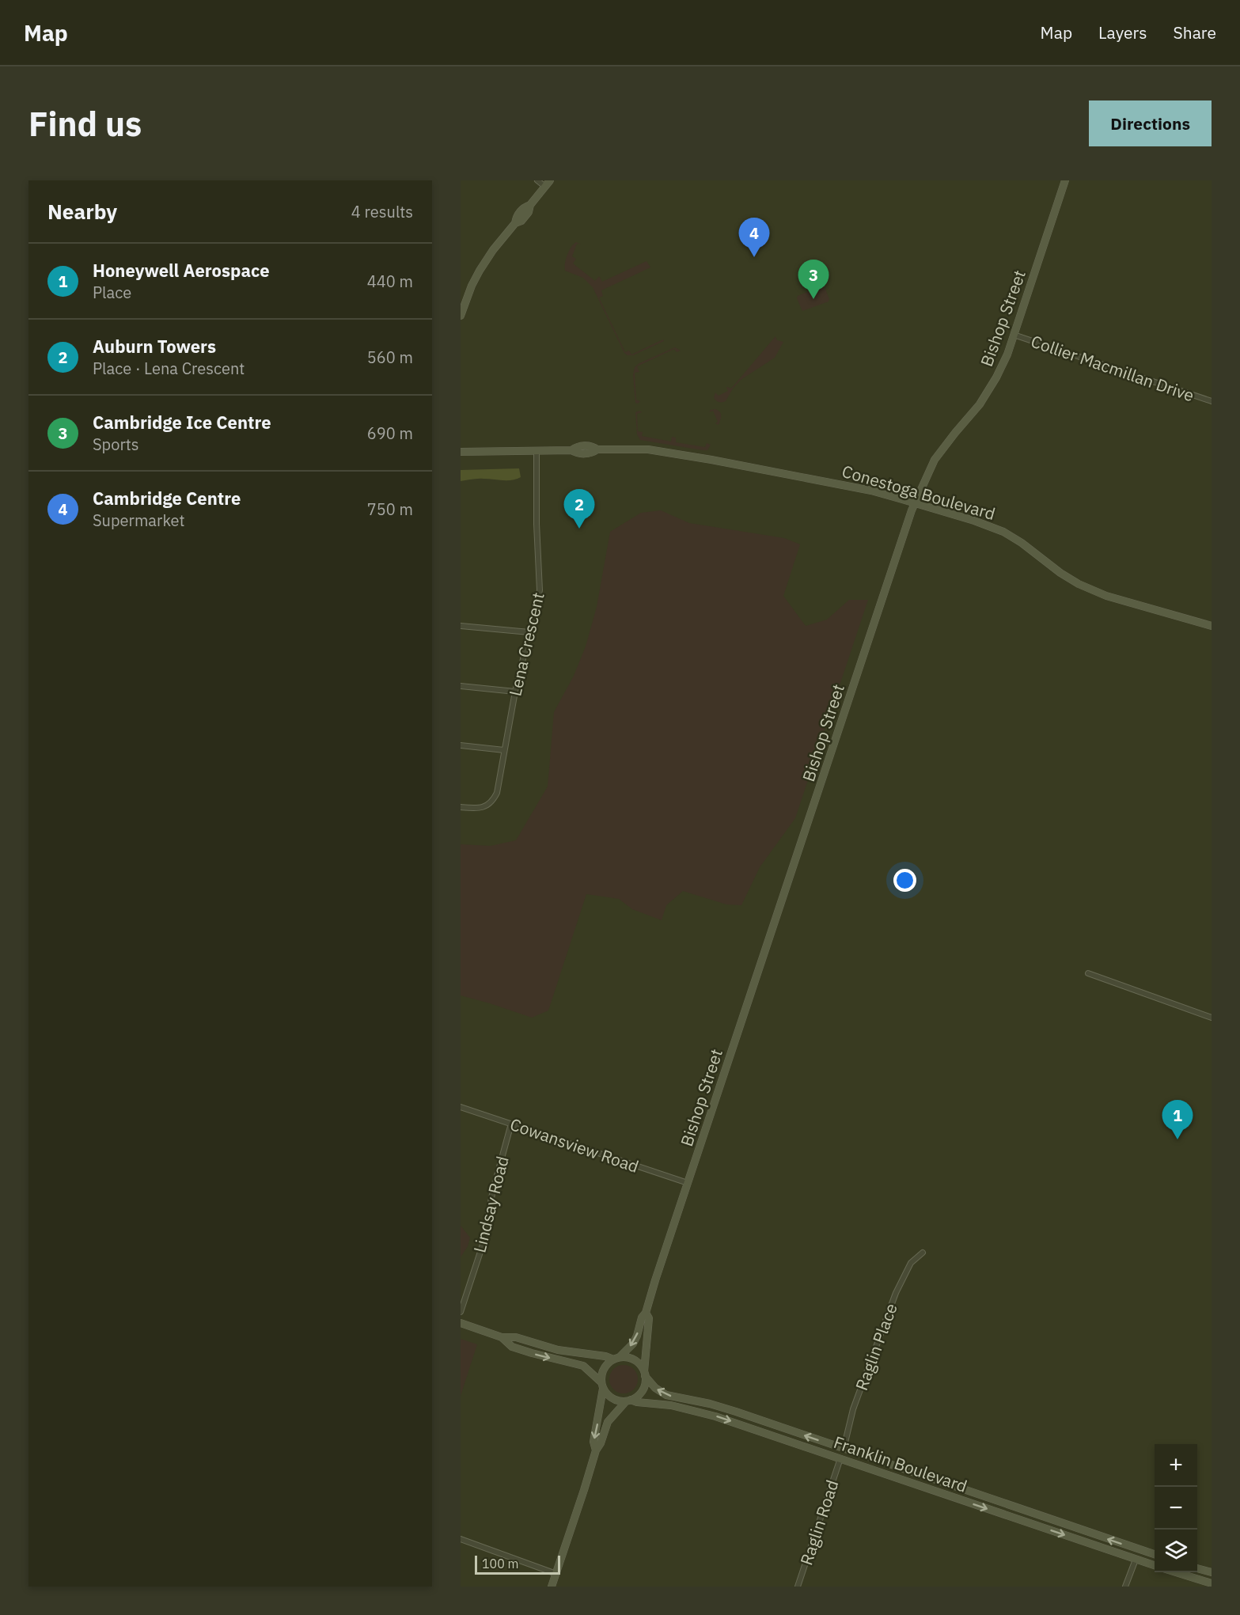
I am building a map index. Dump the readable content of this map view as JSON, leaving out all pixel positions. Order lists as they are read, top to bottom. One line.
{"streets":{"main road":["Bishop Street","Conestoga Boulevard","Franklin Boulevard"],"street":["Collier Macmillan Drive","Lena Crescent","Cowansview Road","Lindsay Road","Raglin Place","Raglin Road"]},"crossings":[["Bishop Street","Collier Macmillan Drive"],["Bishop Street","Conestoga Boulevard"],["Bishop Street","Cowansview Road"],["Bishop Street","Franklin Boulevard"],["Conestoga Boulevard","Lena Crescent"],["Cowansview Road","Lindsay Road"],["Raglin Place","Franklin Boulevard"],["Franklin Boulevard","Raglin Road"]],"scale_bar":"100 m","page":{"header":"Map","nav":["Map","Layers","Share"],"buttons":"Directions","title":"Find us","heading":["Nearby","4 results"],"pins":["4","3","2","1"],"list":[{"mark":"1","name":"Honeywell Aerospace","note":"Place","value":"440 m"},{"mark":"2","name":"Auburn Towers","note":"Place · Lena Crescent","value":"560 m"},{"mark":"3","name":"Cambridge Ice Centre","note":"Sports","value":"690 m"},{"mark":"4","name":"Cambridge Centre","note":"Supermarket","value":"750 m"}],"map_buttons":["+","−"],"scale":"100 m"}}
